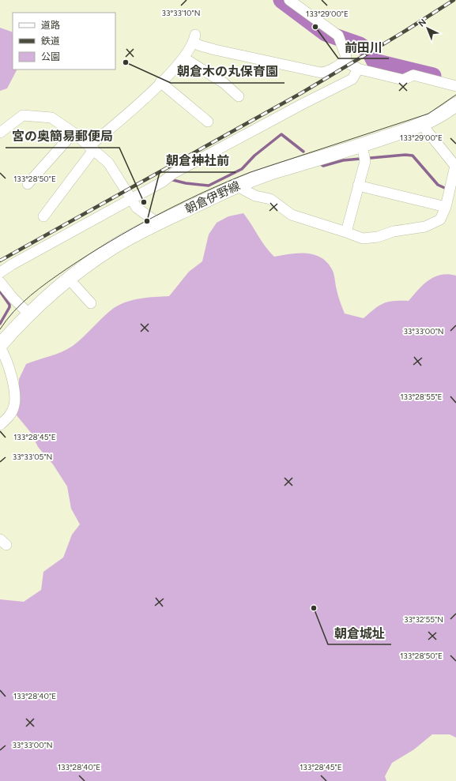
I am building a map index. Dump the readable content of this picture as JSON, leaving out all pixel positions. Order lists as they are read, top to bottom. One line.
{"streets":{"main road":["朝倉伊野線"]},"places":["前田川","朝倉木の丸保育園","宮の奥簡易郵便局","朝倉神社前","朝倉城址"],"legend":["道路","鉄道","公園"],"north":"top left","coordinates":["33°33'10\"N","133°29'00\"E","133°28'50\"E","33°33'00\"N","133°28'55\"E","133°28'45\"E","33°33'05\"N","33°32'55\"N","133°28'40\"E"]}
